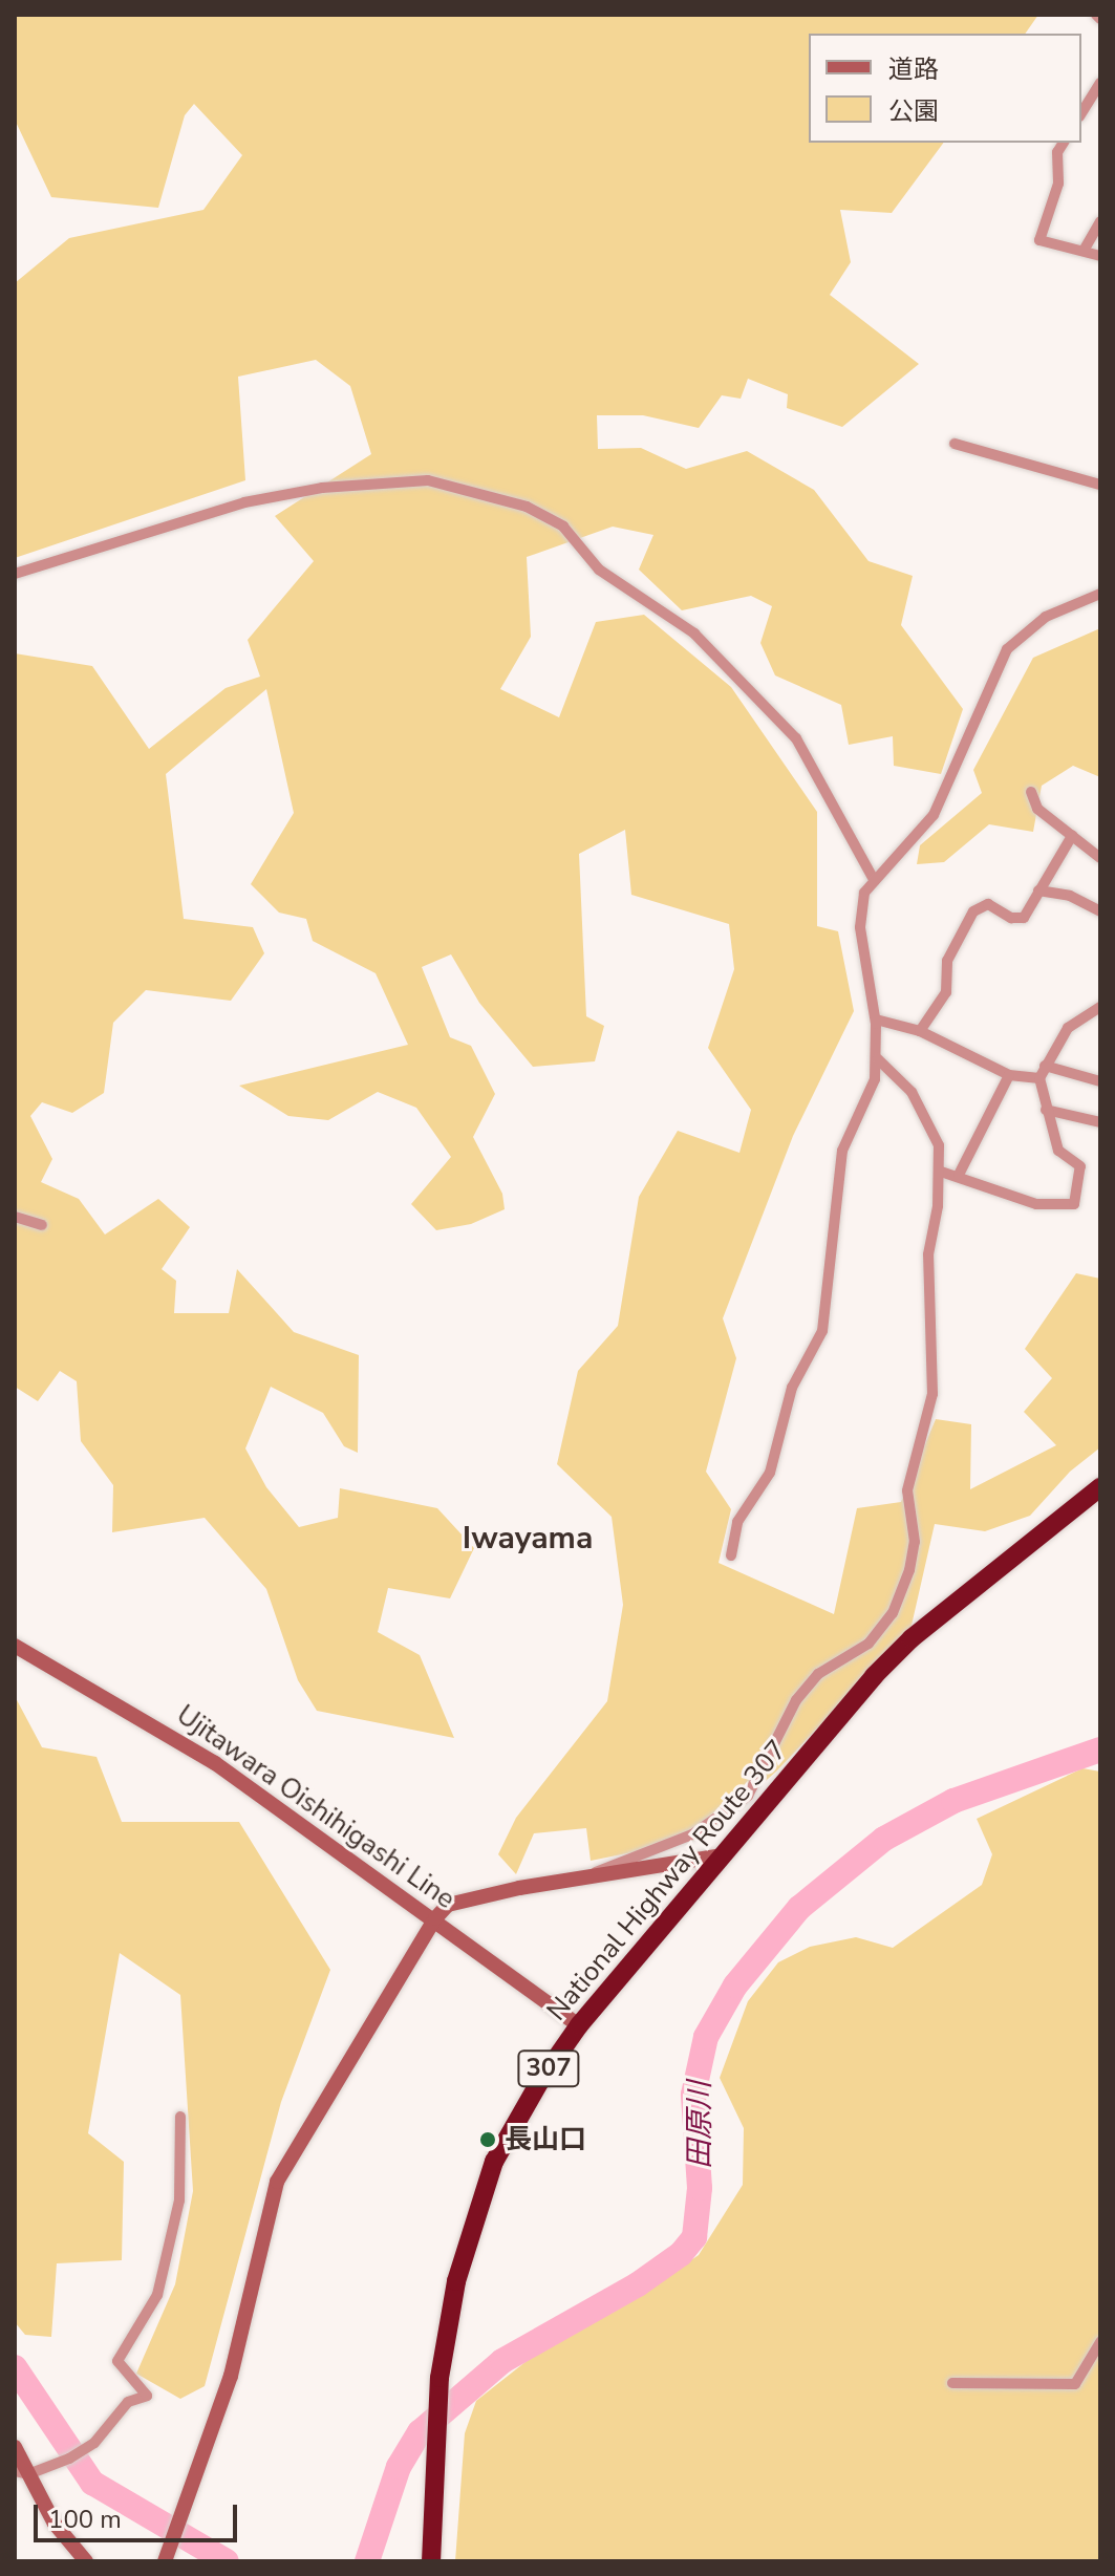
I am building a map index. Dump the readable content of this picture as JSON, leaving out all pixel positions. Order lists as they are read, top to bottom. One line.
{"streets":{"highway":["National Highway Route 307","307"],"street":["Ujitawara Oishihigashi Line"]},"crossings":[["Ujitawara Oishihigashi Line","National Highway Route 307"]],"districts":["Iwayama"],"water":["田原川"],"places":["長山口"],"legend":["道路","公園"],"scale_bar":"100 m"}
